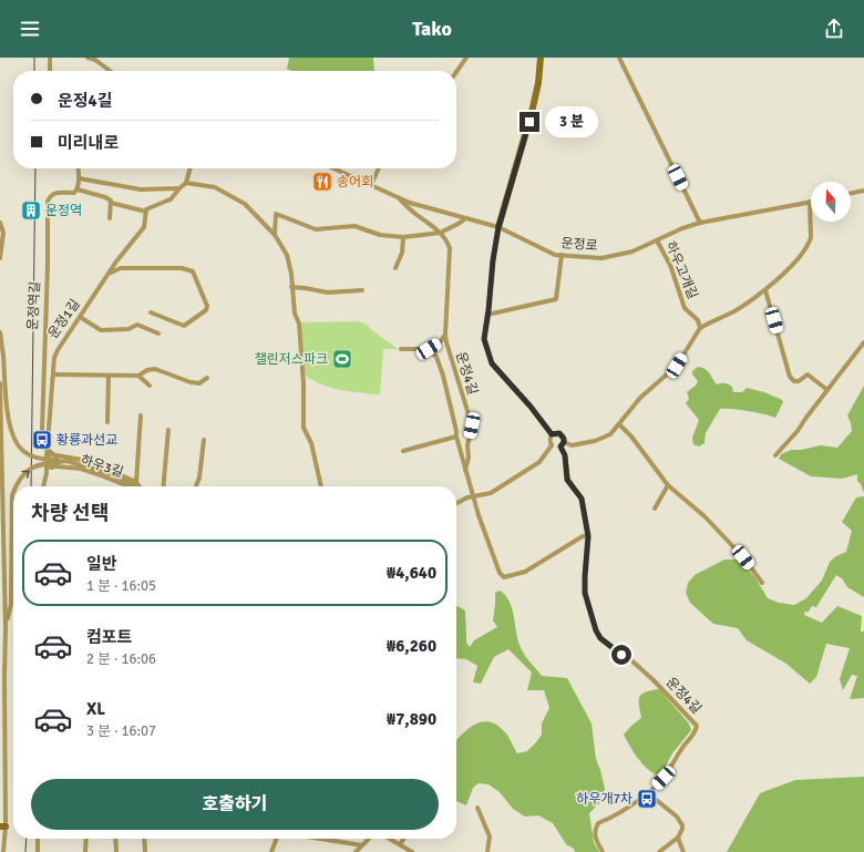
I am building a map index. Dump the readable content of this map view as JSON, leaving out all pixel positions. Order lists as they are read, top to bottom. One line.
{"streets":{"street":["운정로","하우고개길","운정역길","운정1길","운정4길","하우3길"]},"crossings":[["운정로","하우고개길"],["운정로","운정4길"],["운정역길","운정1길"],["운정1길","하우3길"]],"places":{"restaurant":["송어회"],"building":["운정역"],"sports":["챌린저스파크"],"bus stop":["황룡과선교","하우개7차"]},"north":"top","page":{"header":"Tako","banner":["운정4길","미리내로"],"bubble":"3 분","heading":"차량 선택","list":[{"name":"일반","note":"1 분 · 16:05","value":"₩4,640"},{"name":"컴포트","note":"2 분 · 16:06","value":"₩6,260"},{"name":"XL","note":"3 분 · 16:07","value":"₩7,890"}],"buttons":"호출하기"}}
